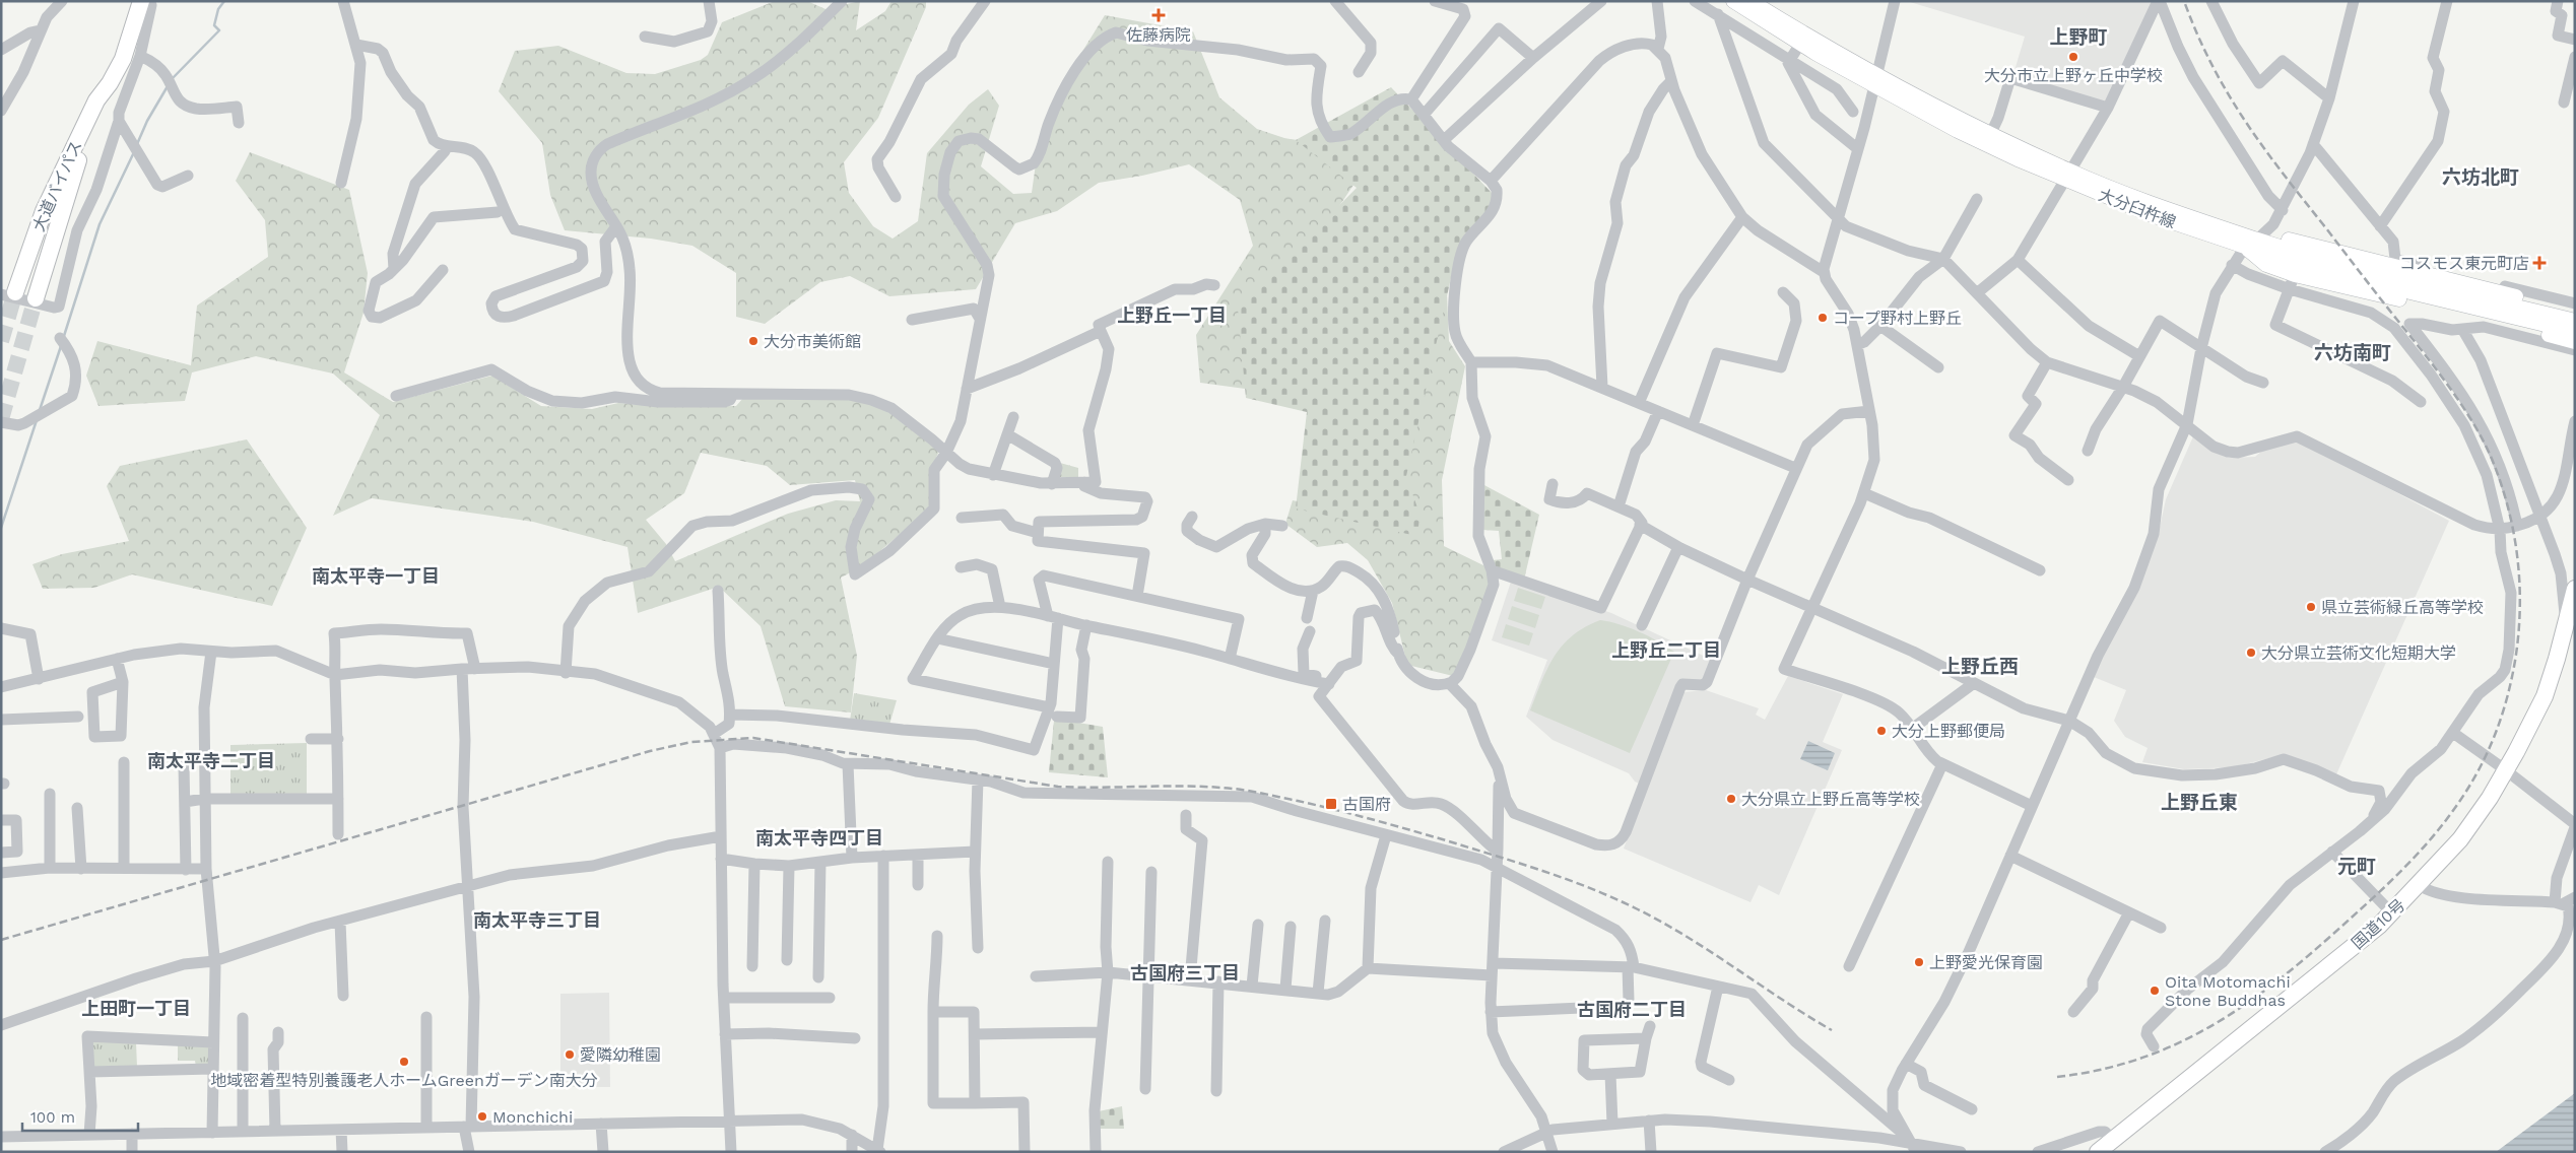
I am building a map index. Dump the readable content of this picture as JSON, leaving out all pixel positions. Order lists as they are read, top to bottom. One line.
{"streets":{"highway":["大道バイパス","国道10号"],"main road":["大分臼杵線"]},"districts":["上野町","六坊北町","上野丘一丁目","六坊南町","南太平寺一丁目","上野丘二丁目","上野丘西","南太平寺二丁目","上野丘東","南太平寺四丁目","元町","南太平寺三丁目","古国府三丁目","上田町一丁目","古国府二丁目"],"places":{"health":["佐藤病院","コスモス東元町店"],"other":["大分市立上野ヶ丘中学校","コープ野村上野丘","大分市美術館","県立芸術緑丘高等学校","大分県立芸術文化短期大学","大分上野郵便局","大分県立上野丘高等学校","上野愛光保育園","Oita Motomachi Stone Buddhas","愛隣幼稚園","地域密着型特別養護老人ホームGreenガーデン南大分","Monchichi"],"transit":["古国府"]},"scale_bar":"100 m"}
